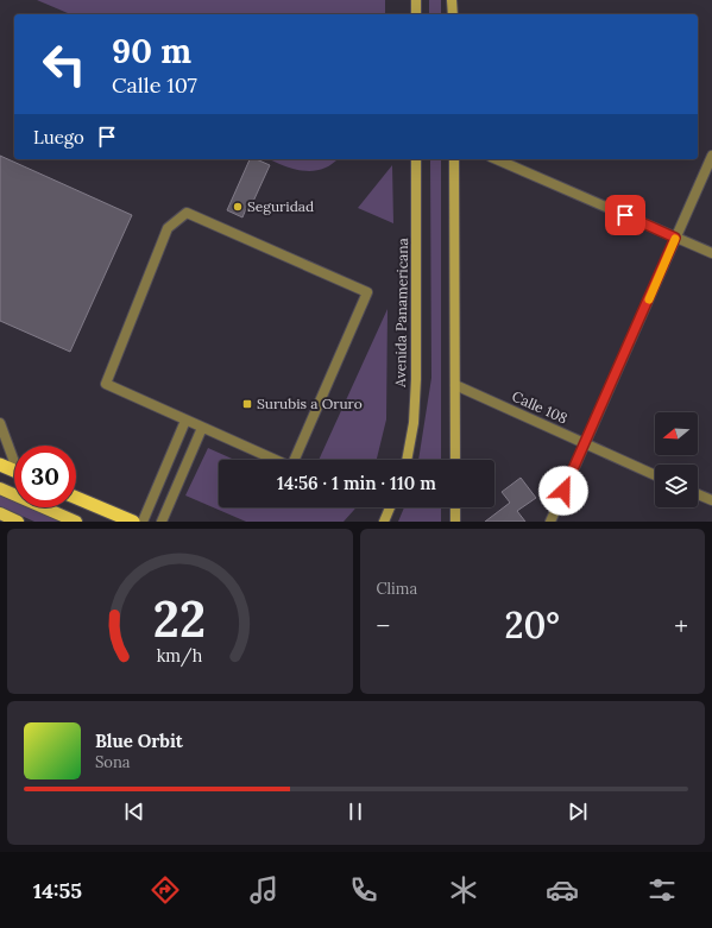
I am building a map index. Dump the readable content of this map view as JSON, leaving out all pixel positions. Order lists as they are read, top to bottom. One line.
{"streets":{"main road":["Avenida Panamericana"],"street":["Calle 108"]},"places":{"other":["Seguridad"],"transit":["Surubis a Oruro"]},"north":"left","page":{"turn":["90 m","Calle 107"],"then":"Luego","limit":"30","trip":"14:56 · 1 min · 110 m","tile":"Clima","heat":["−","20°","+"],"song":["Blue Orbit","Sona"],"tabs":"14:55","gauge":["22","km/h"]}}
